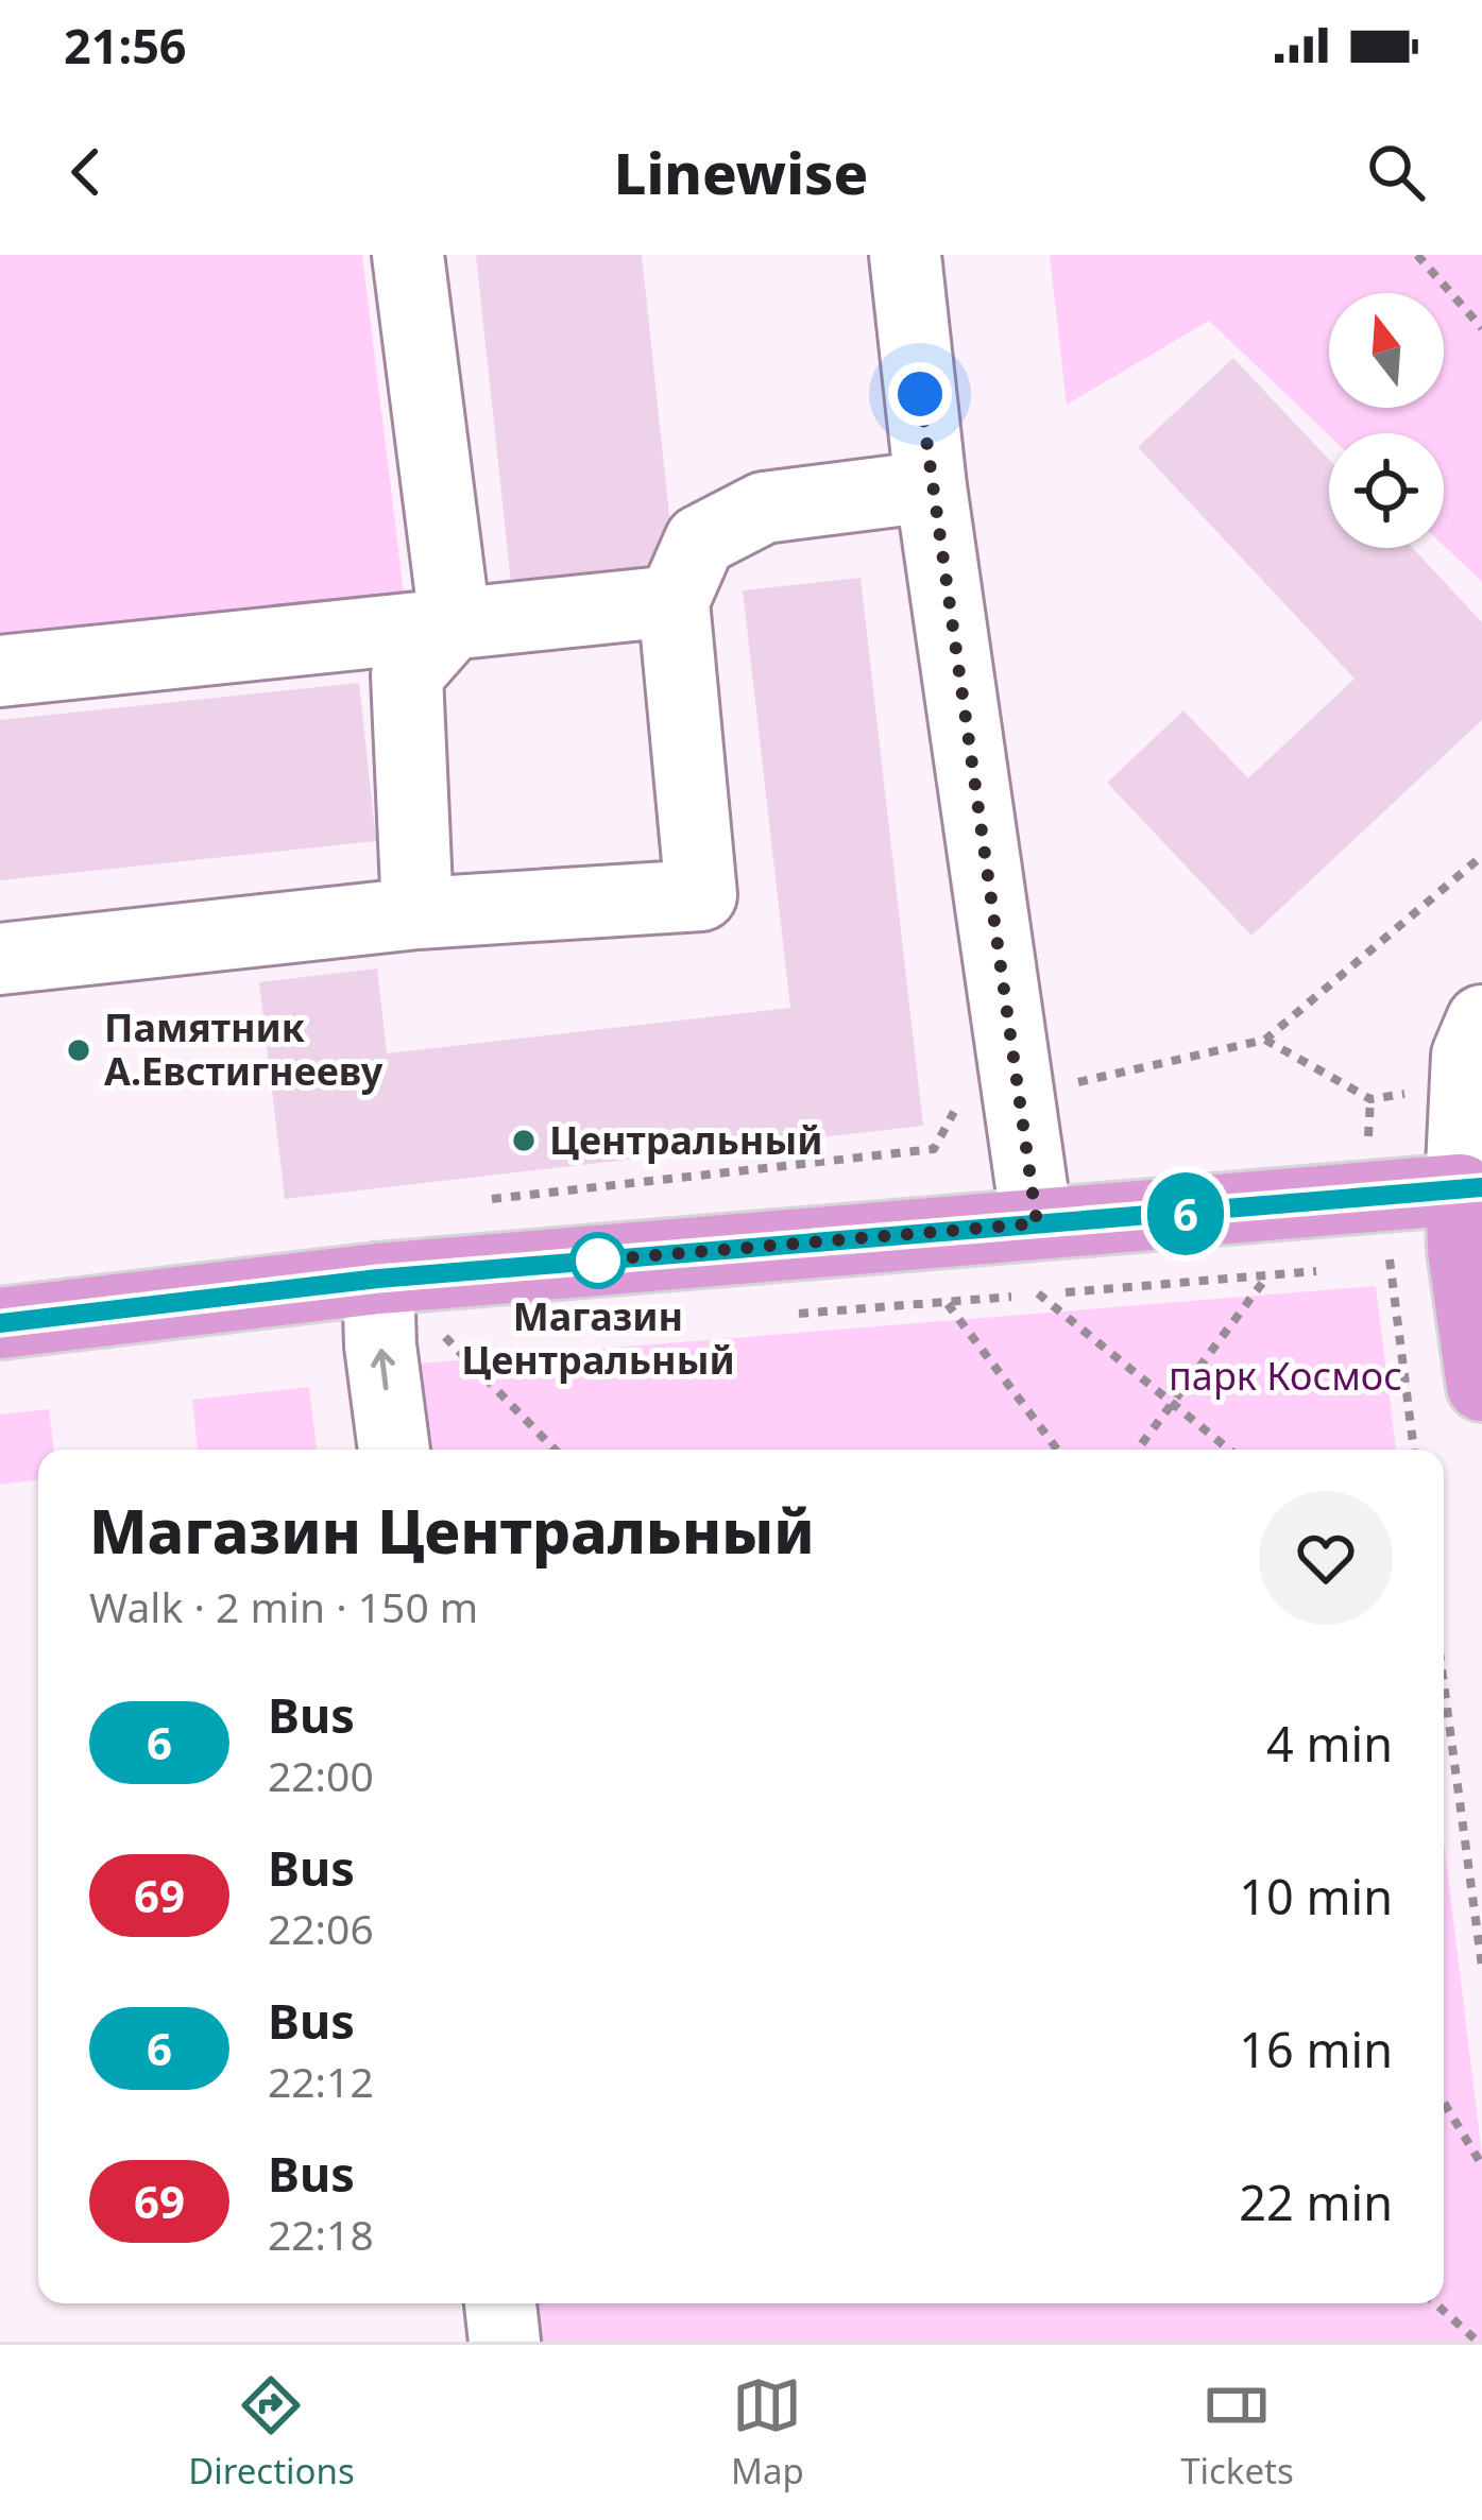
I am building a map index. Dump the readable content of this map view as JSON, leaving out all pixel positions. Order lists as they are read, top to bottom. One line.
{"parks":["парк Космос"],"places":["Памятник А.Евстигнееву","Центральный","Магазин Центральный"],"lines":["bus line 6"],"north":"top","page":{"status":"21:56","header":"Linewise","on_map":"6","heading":["Магазин Центральный","Walk · 2 min · 150 m"],"list":[{"mark":"6","name":"Bus","note":"22:00","value":"4 min"},{"mark":"69","name":"Bus","note":"22:06","value":"10 min"},{"mark":"6","name":"Bus","note":"22:12","value":"16 min"},{"mark":"69","name":"Bus","note":"22:18","value":"22 min"}],"tabs":["Directions","Map","Tickets"]}}
